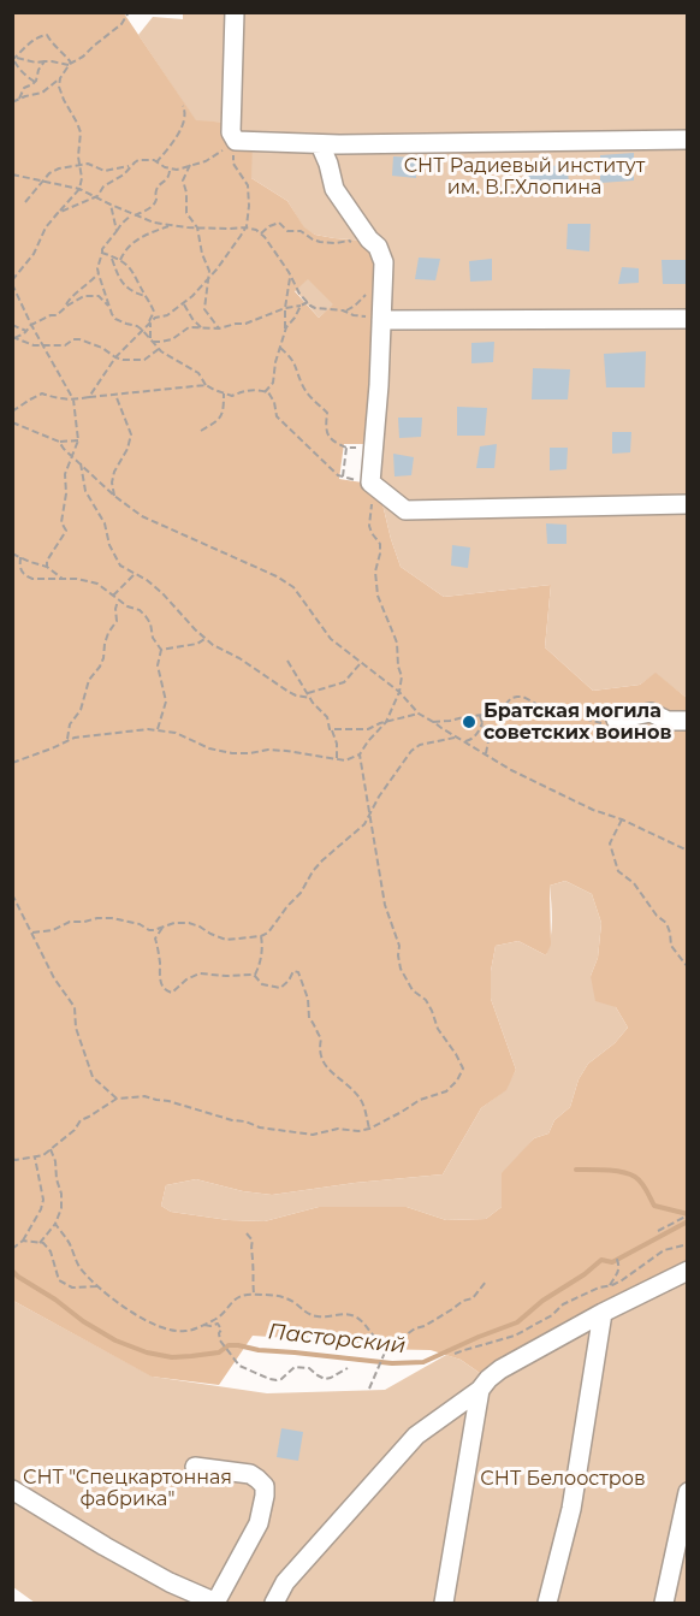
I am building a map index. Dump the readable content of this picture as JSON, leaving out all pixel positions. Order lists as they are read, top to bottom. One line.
{"water":["Пасторский"],"parks":["СНТ Радиевый институт им. В.Г.Хлопина","СНТ \"Спецкартонная фабрика\"","СНТ Белоостров"],"places":["Братская могила советских воинов"]}
